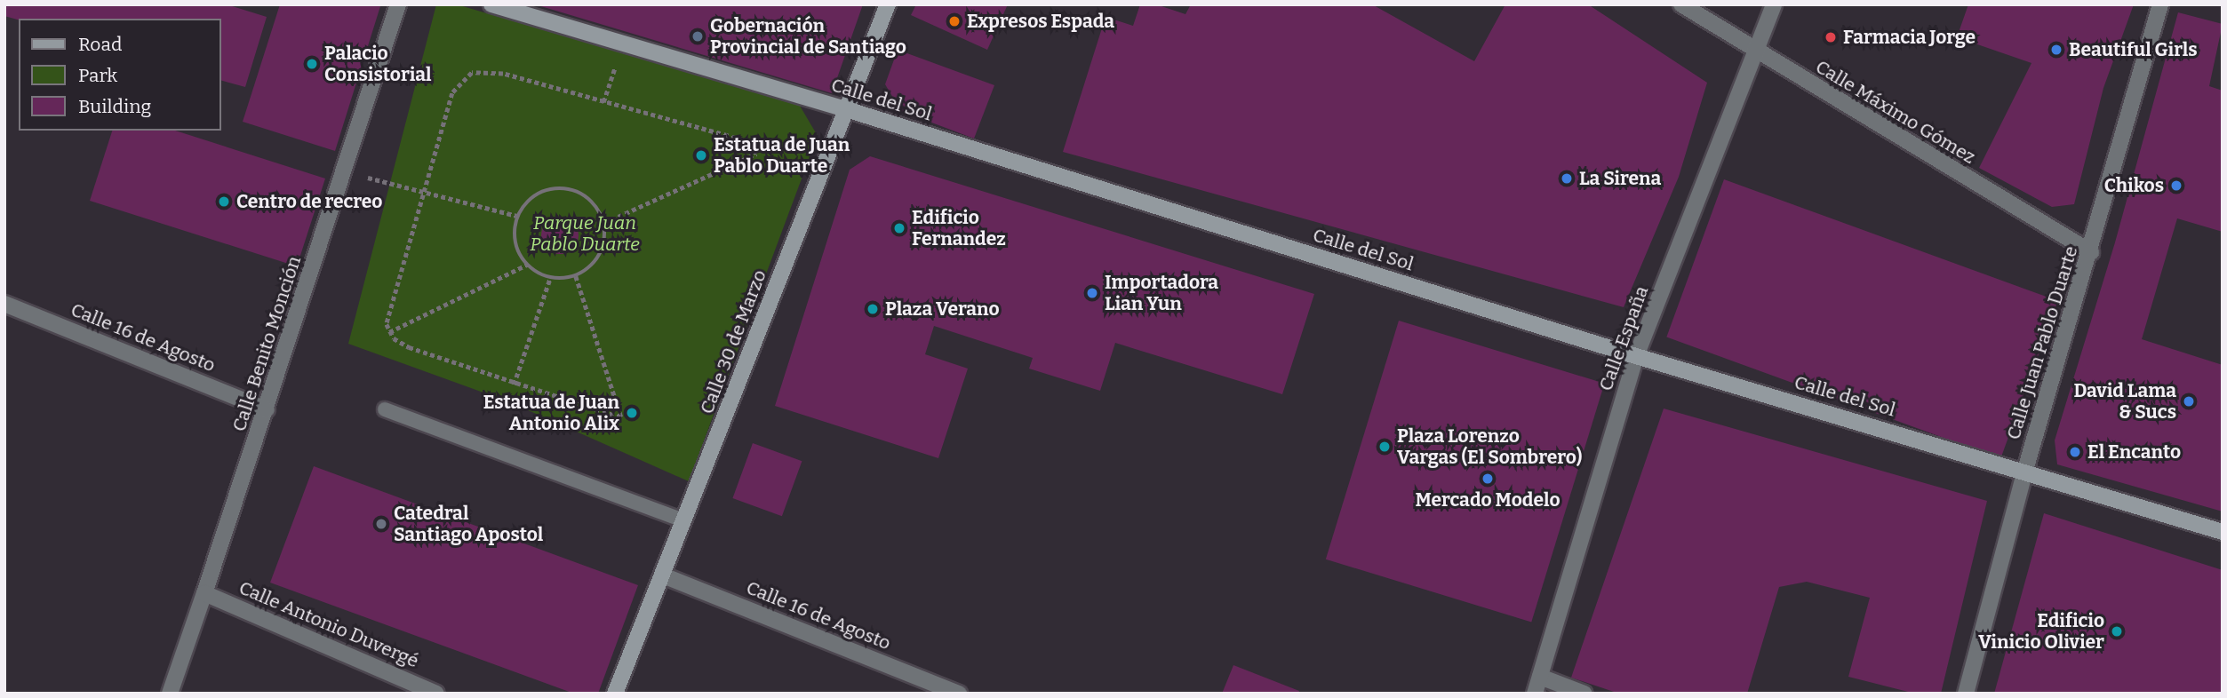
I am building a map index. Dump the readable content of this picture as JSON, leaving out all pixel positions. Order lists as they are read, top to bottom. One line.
{"streets":{"main road":["Calle del Sol","Calle 30 de Marzo"],"street":["Calle Máximo Gómez","Calle 16 de Agosto","Calle España","Calle Juan Pablo Duarte","Calle Benito Monción","Calle Antonio Duvergé"]},"crossings":[["Calle del Sol","Calle España"],["Calle del Sol","Calle 30 de Marzo"],["Calle del Sol","Calle Juan Pablo Duarte"],["Calle Máximo Gómez","Calle España"],["Calle Máximo Gómez","Calle Juan Pablo Duarte"],["Calle 16 de Agosto","Calle 30 de Marzo"],["Calle 16 de Agosto","Calle Benito Monción"],["Calle Benito Monción","Calle Antonio Duvergé"]],"parks":["Parque Juan Pablo Duarte"],"places":["Expresos Espada","Gobernación Provincial de Santiago","Farmacia Jorge","Beautiful Girls","Palacio Consistorial","Estatua de Juan Pablo Duarte","La Sirena","Chikos","Centro de recreo","Edificio Fernandez","Importadora Lian Yun","Plaza Verano","David Lama & Sucs","Estatua de Juan Antonio Alix","Plaza Lorenzo Vargas (El Sombrero)","El Encanto","Mercado Modelo","Catedral Santiago Apostol","Edificio Vinicio Olivier"],"legend":["Road","Park","Building"]}
